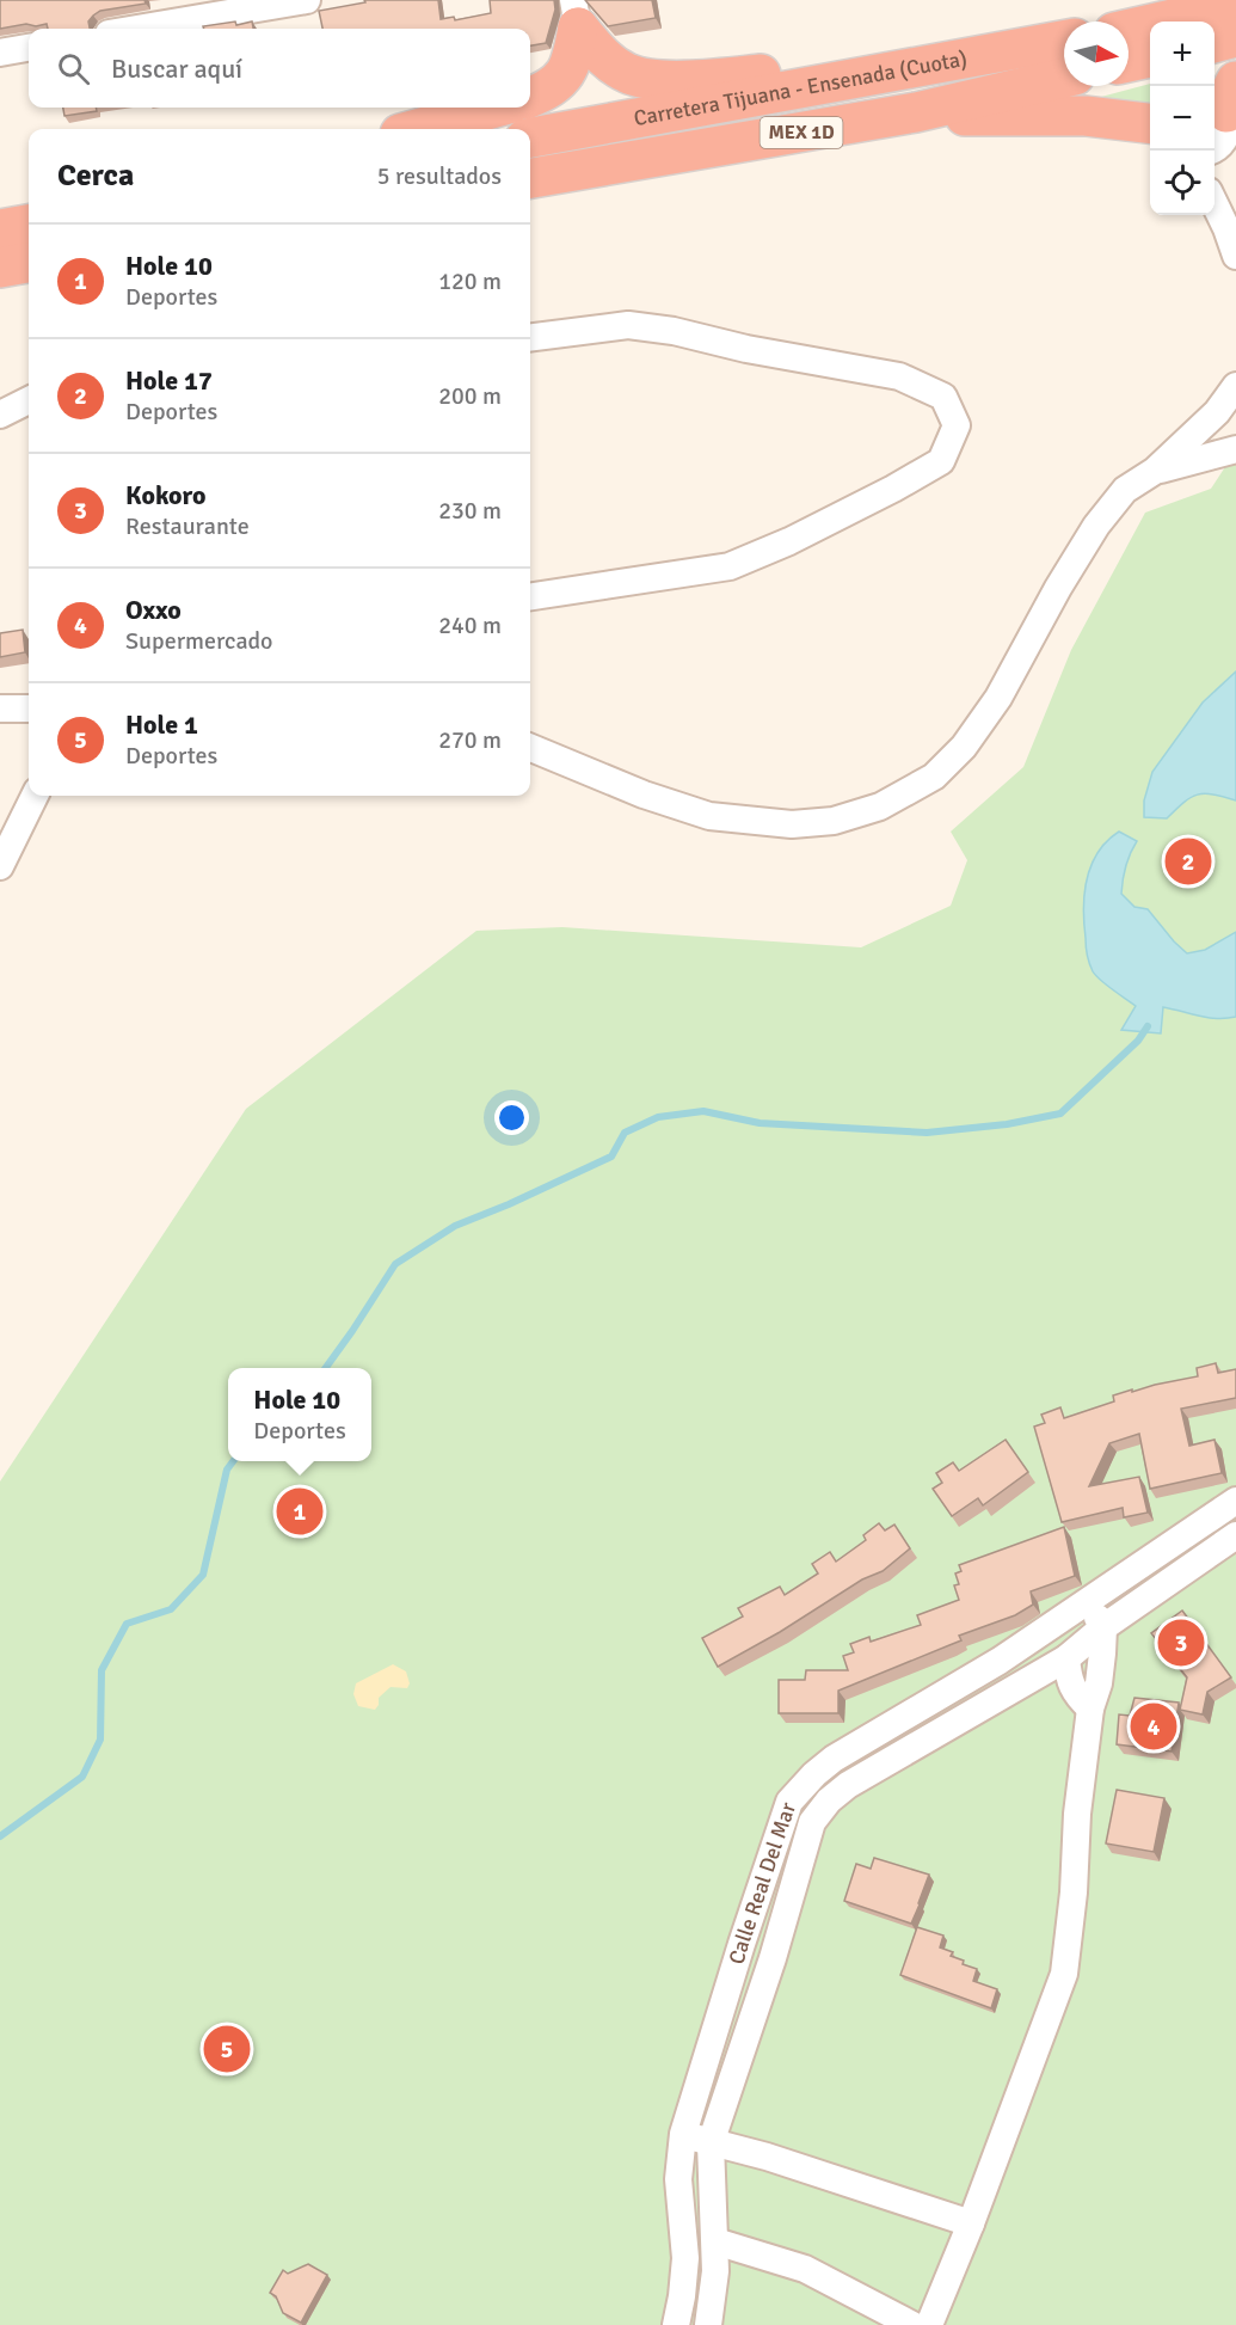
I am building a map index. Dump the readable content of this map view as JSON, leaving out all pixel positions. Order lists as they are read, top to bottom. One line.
{"streets":{"highway":["Carretera Tijuana - Ensenada (Cuota)","MEX 1D"],"street":["Calle Real Del Mar"]},"north":"right","page":{"map_buttons":["+","−"],"search":"Buscar aquí","heading":["Cerca","5 resultados"],"list":[{"mark":"1","name":"Hole 10","note":"Deportes","value":"120 m"},{"mark":"2","name":"Hole 17","note":"Deportes","value":"200 m"},{"mark":"3","name":"Kokoro","note":"Restaurante","value":"230 m"},{"mark":"4","name":"Oxxo","note":"Supermercado","value":"240 m"},{"mark":"5","name":"Hole 1","note":"Deportes","value":"270 m"}],"pins":["2","1","3","4","5"],"popup":["Hole 10","Deportes"]}}
